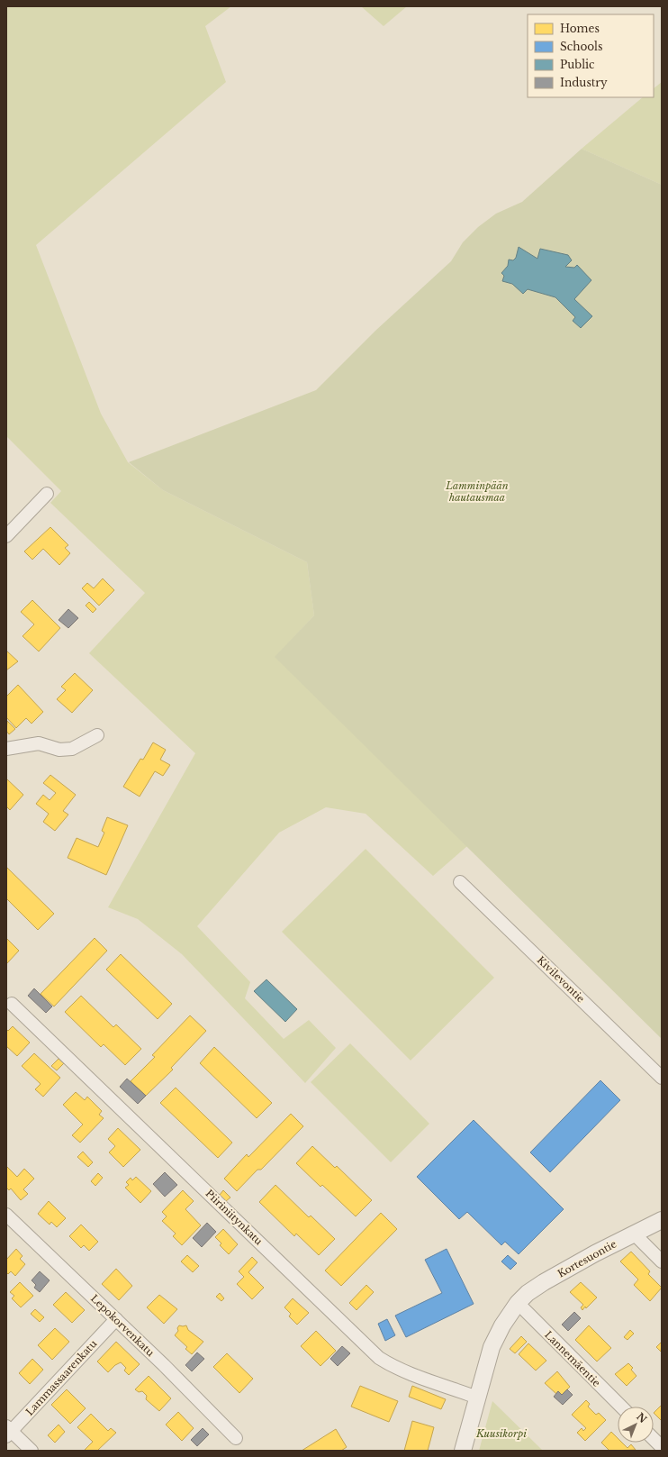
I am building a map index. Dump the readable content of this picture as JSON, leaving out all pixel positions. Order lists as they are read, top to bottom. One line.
{"streets":{"street":["Kivilevontie","Piiriniitynkatu","Kortesuontie","Lepokorvenkatu","Lannemäentie","Lammassaarenkatu"]},"crossings":[["Piiriniitynkatu","Kortesuontie"],["Kortesuontie","Lannemäentie"],["Lepokorvenkatu","Lammassaarenkatu"]],"parks":["Lamminpään hautausmaa","Kuusikorpi"],"legend":["Homes","Schools","Public","Industry"],"north":"top right"}
